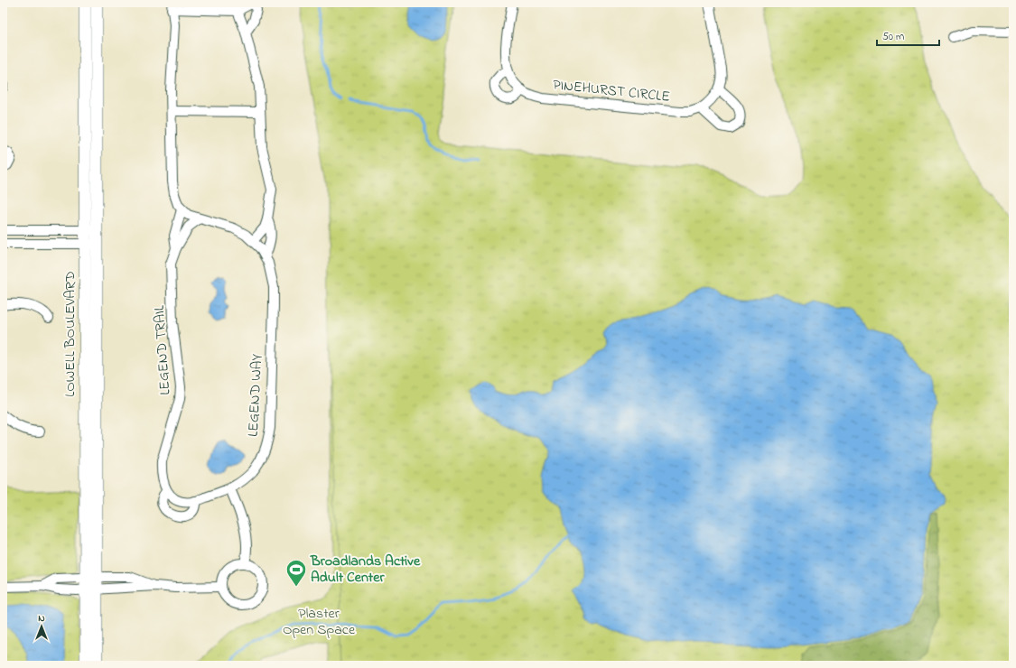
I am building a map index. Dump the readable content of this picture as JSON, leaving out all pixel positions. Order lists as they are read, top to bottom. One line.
{"streets":{"main road":["LOWELL BOULEVARD"],"street":["PINEHURST CIRCLE","LEGEND TRAIL","LEGEND WAY"]},"crossings":[["LEGEND TRAIL","LEGEND WAY"]],"parks":["Plaster Open Space"],"places":{"sports":["Broadlands Active Adult Center"]},"scale_bar":"50 m","north":"top"}
